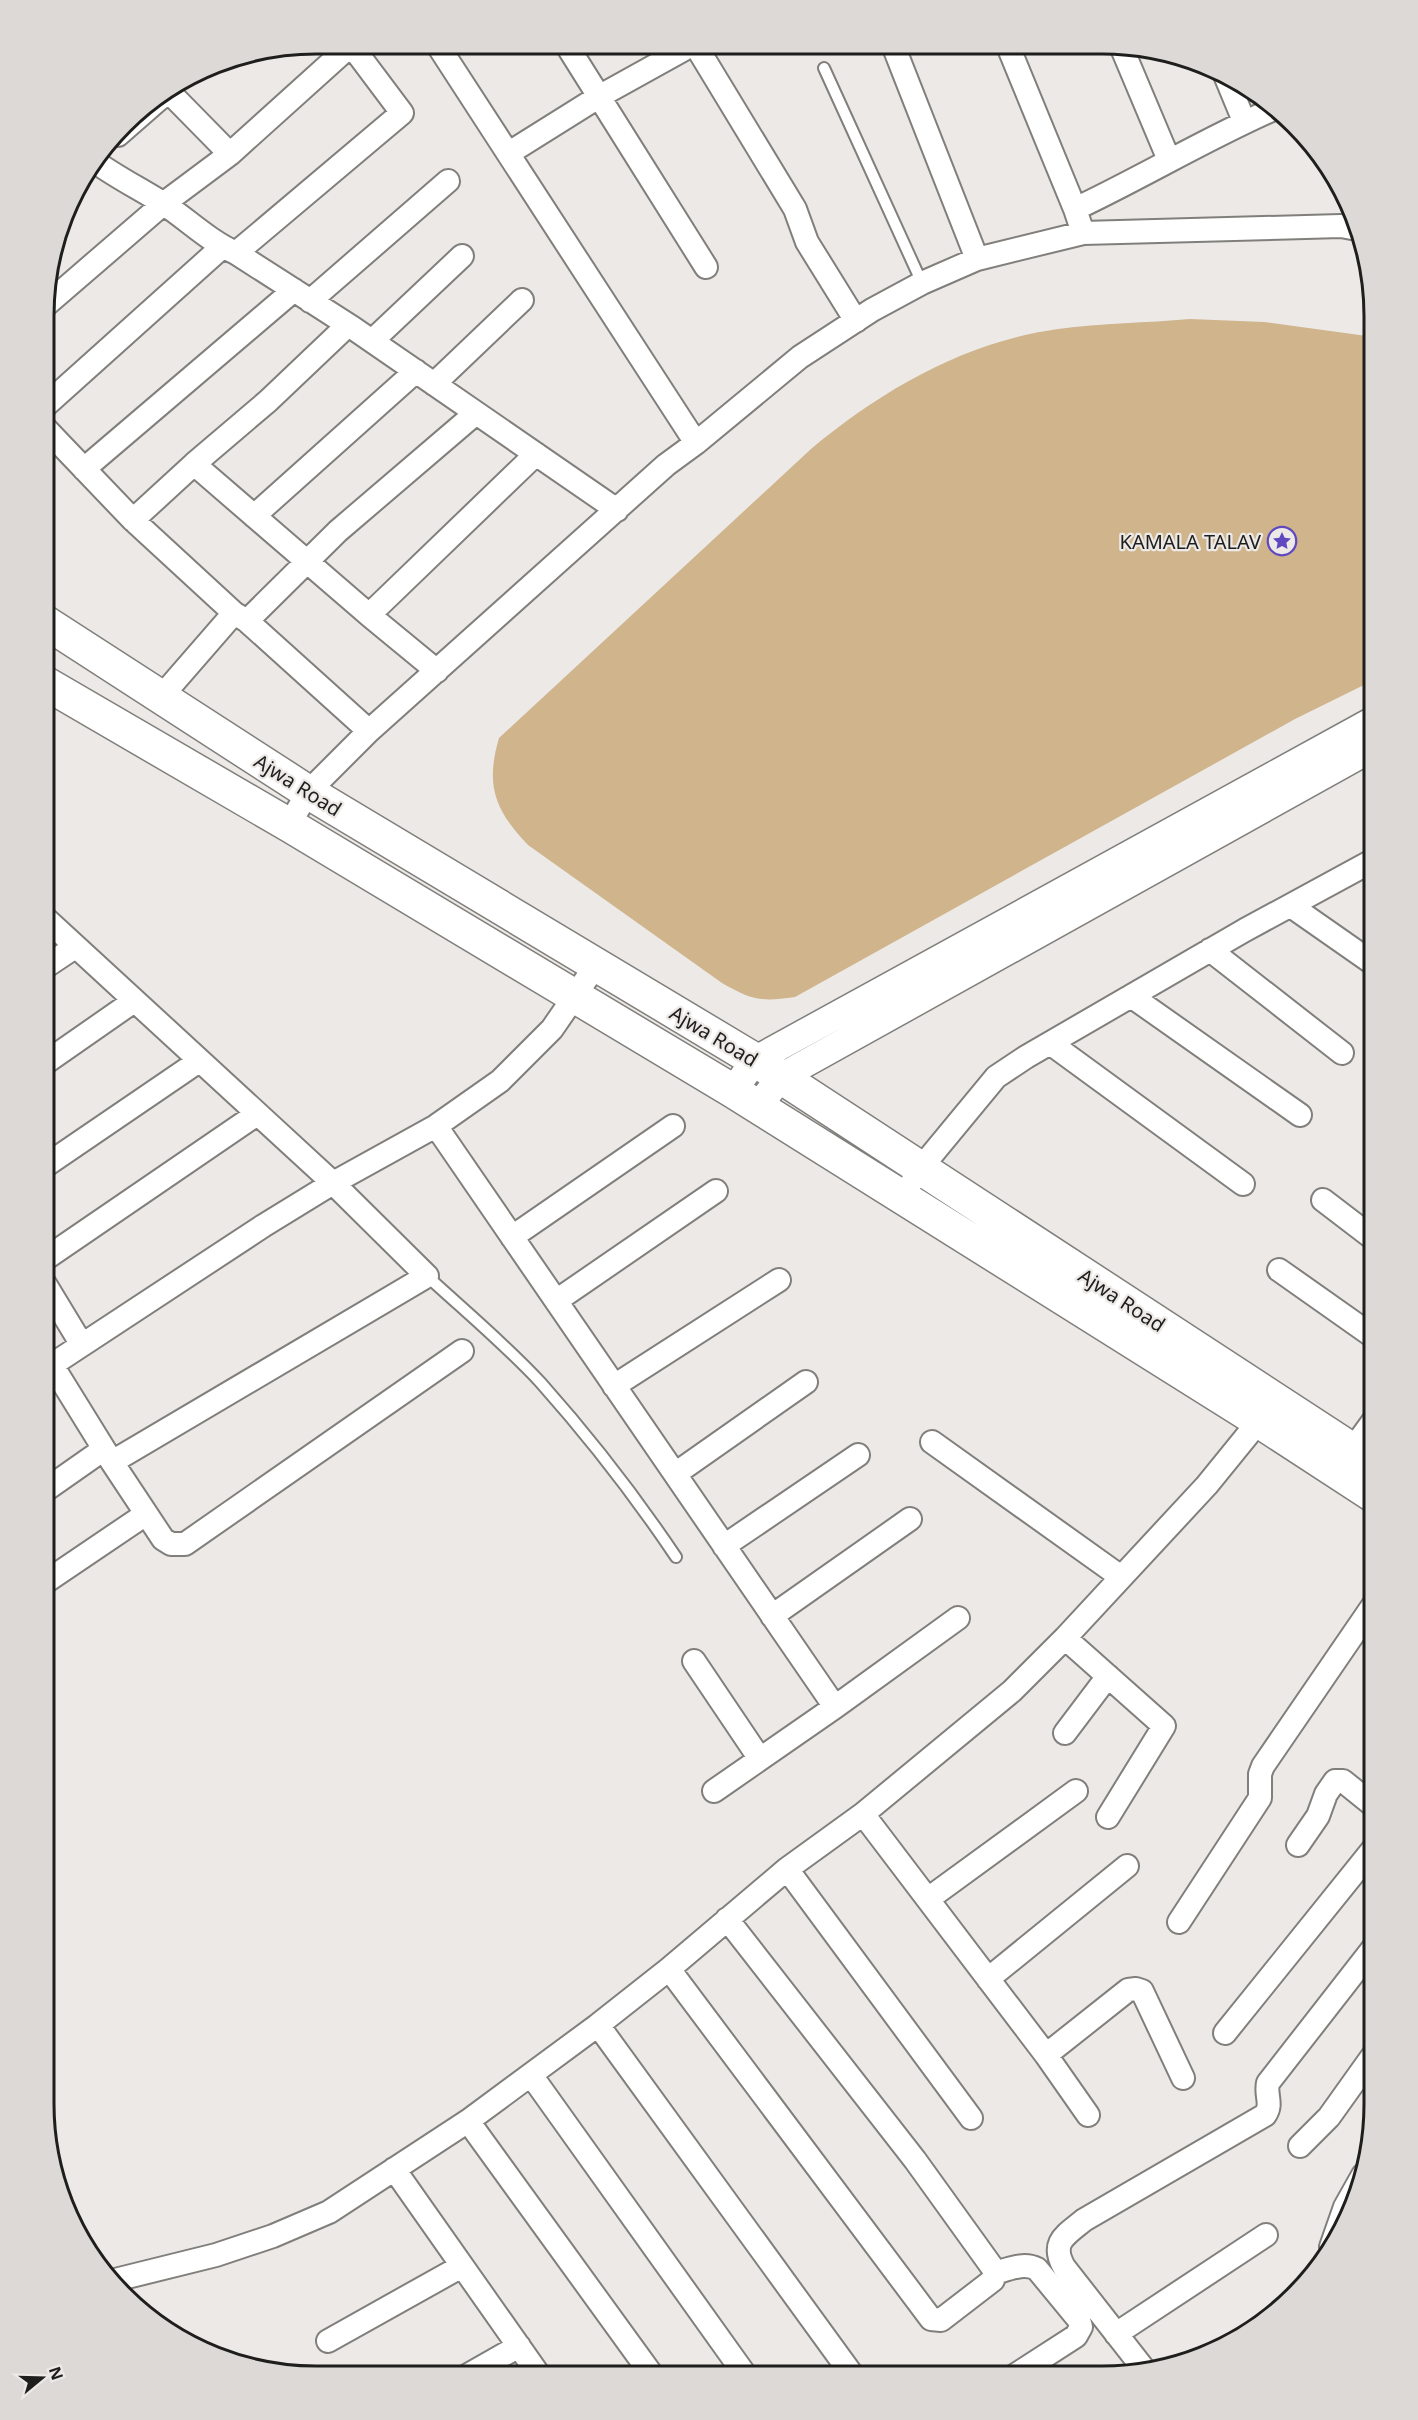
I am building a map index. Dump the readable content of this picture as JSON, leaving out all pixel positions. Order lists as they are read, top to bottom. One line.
{"streets":{"main road":["Ajwa Road"]},"places":{"place":["KAMALA TALAV"]},"north":"right"}
